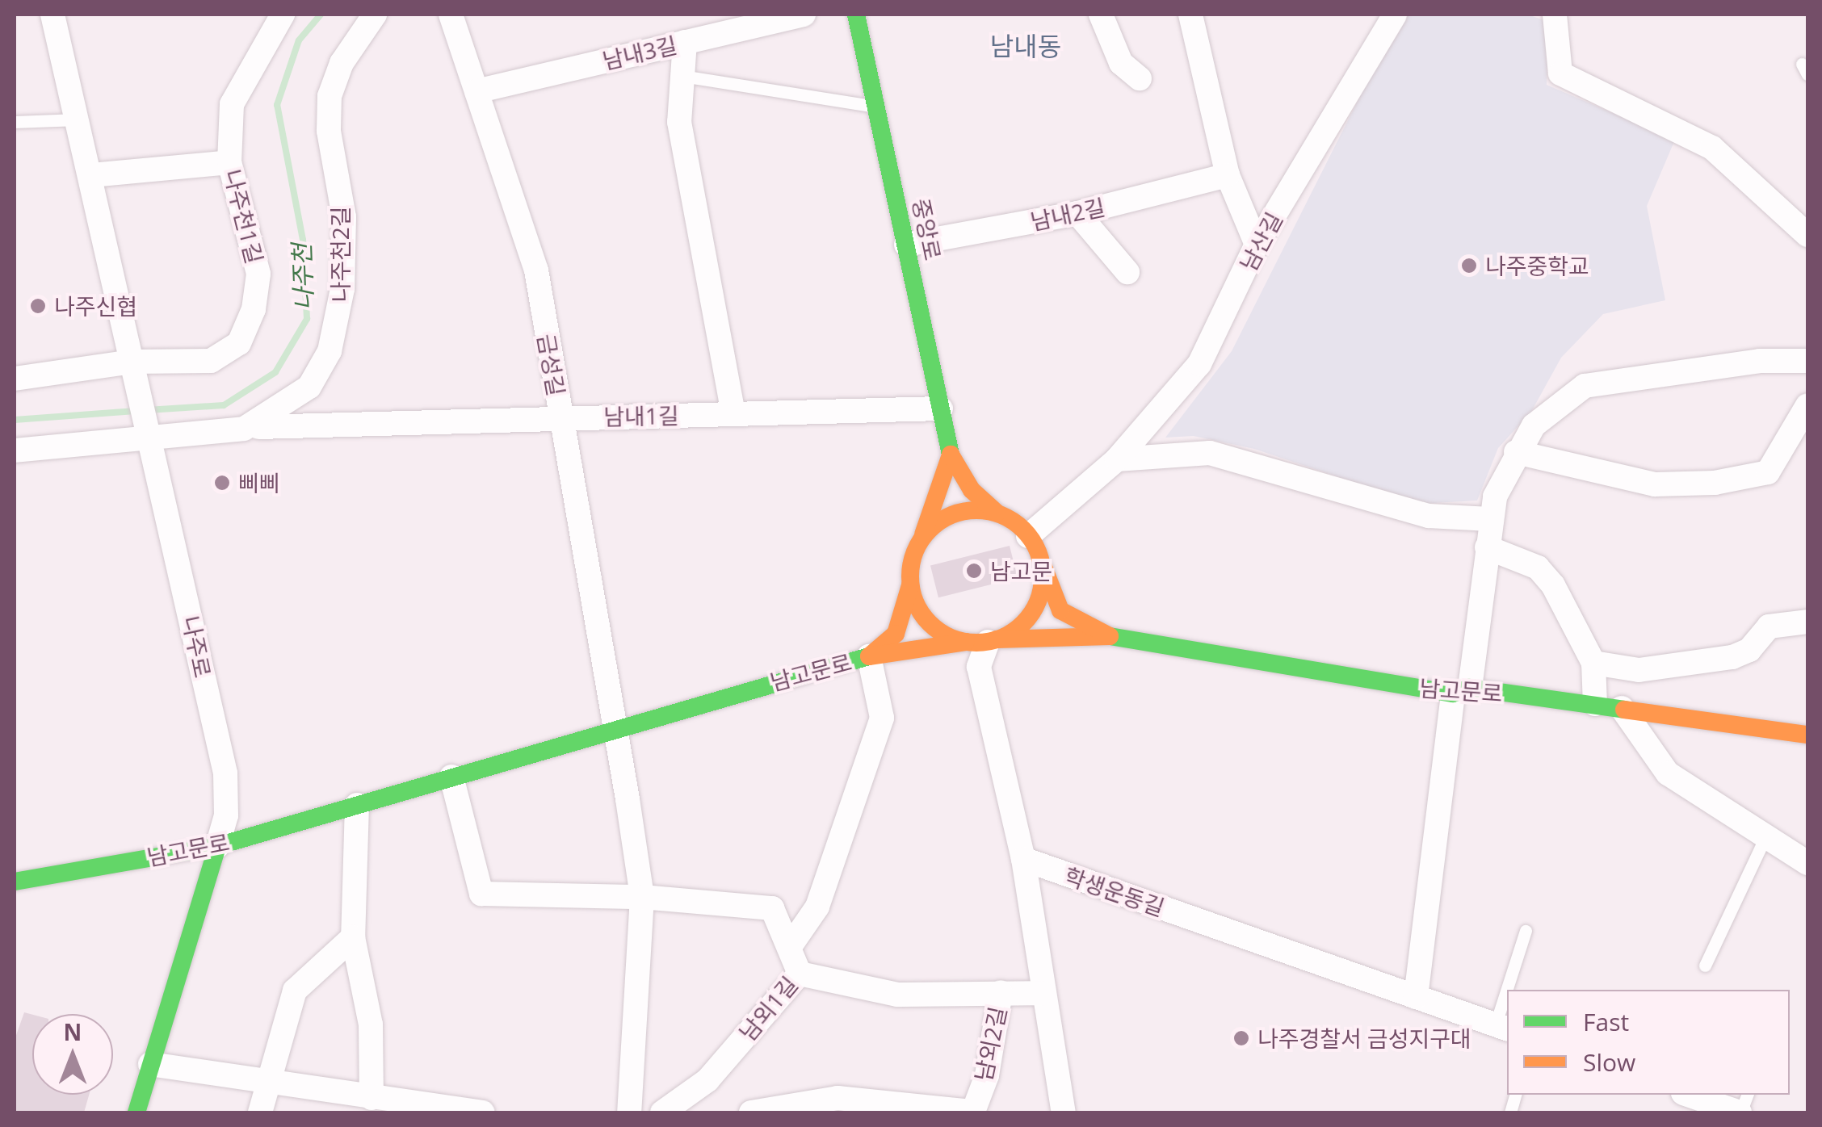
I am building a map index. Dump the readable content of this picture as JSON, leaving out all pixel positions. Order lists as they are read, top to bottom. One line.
{"streets":{"street":["남내3길","남내2길","나주천1길","중앙로","남산길","나주천2길","금성길","남내1길","나주로","남고문로","학생운동길","남외1길","남외2길"]},"crossings":[["남내3길","중앙로"],["남내3길","금성길"],["남내2길","중앙로"],["나주천1길","나주로"],["중앙로","남내1길"],["나주천2길","남내1길"],["나주천2길","나주로"],["금성길","남내1길"],["금성길","남고문로"],["나주로","남고문로"],["남고문로","남외1길"],["학생운동길","남외2길"],["남외1길","남외2길"]],"districts":["남내동"],"water":["나주천"],"places":["나주중학교","나주신협","삐삐","남고문","나주경찰서 금성지구대"],"legend":["Fast","Slow"],"north":"top"}
